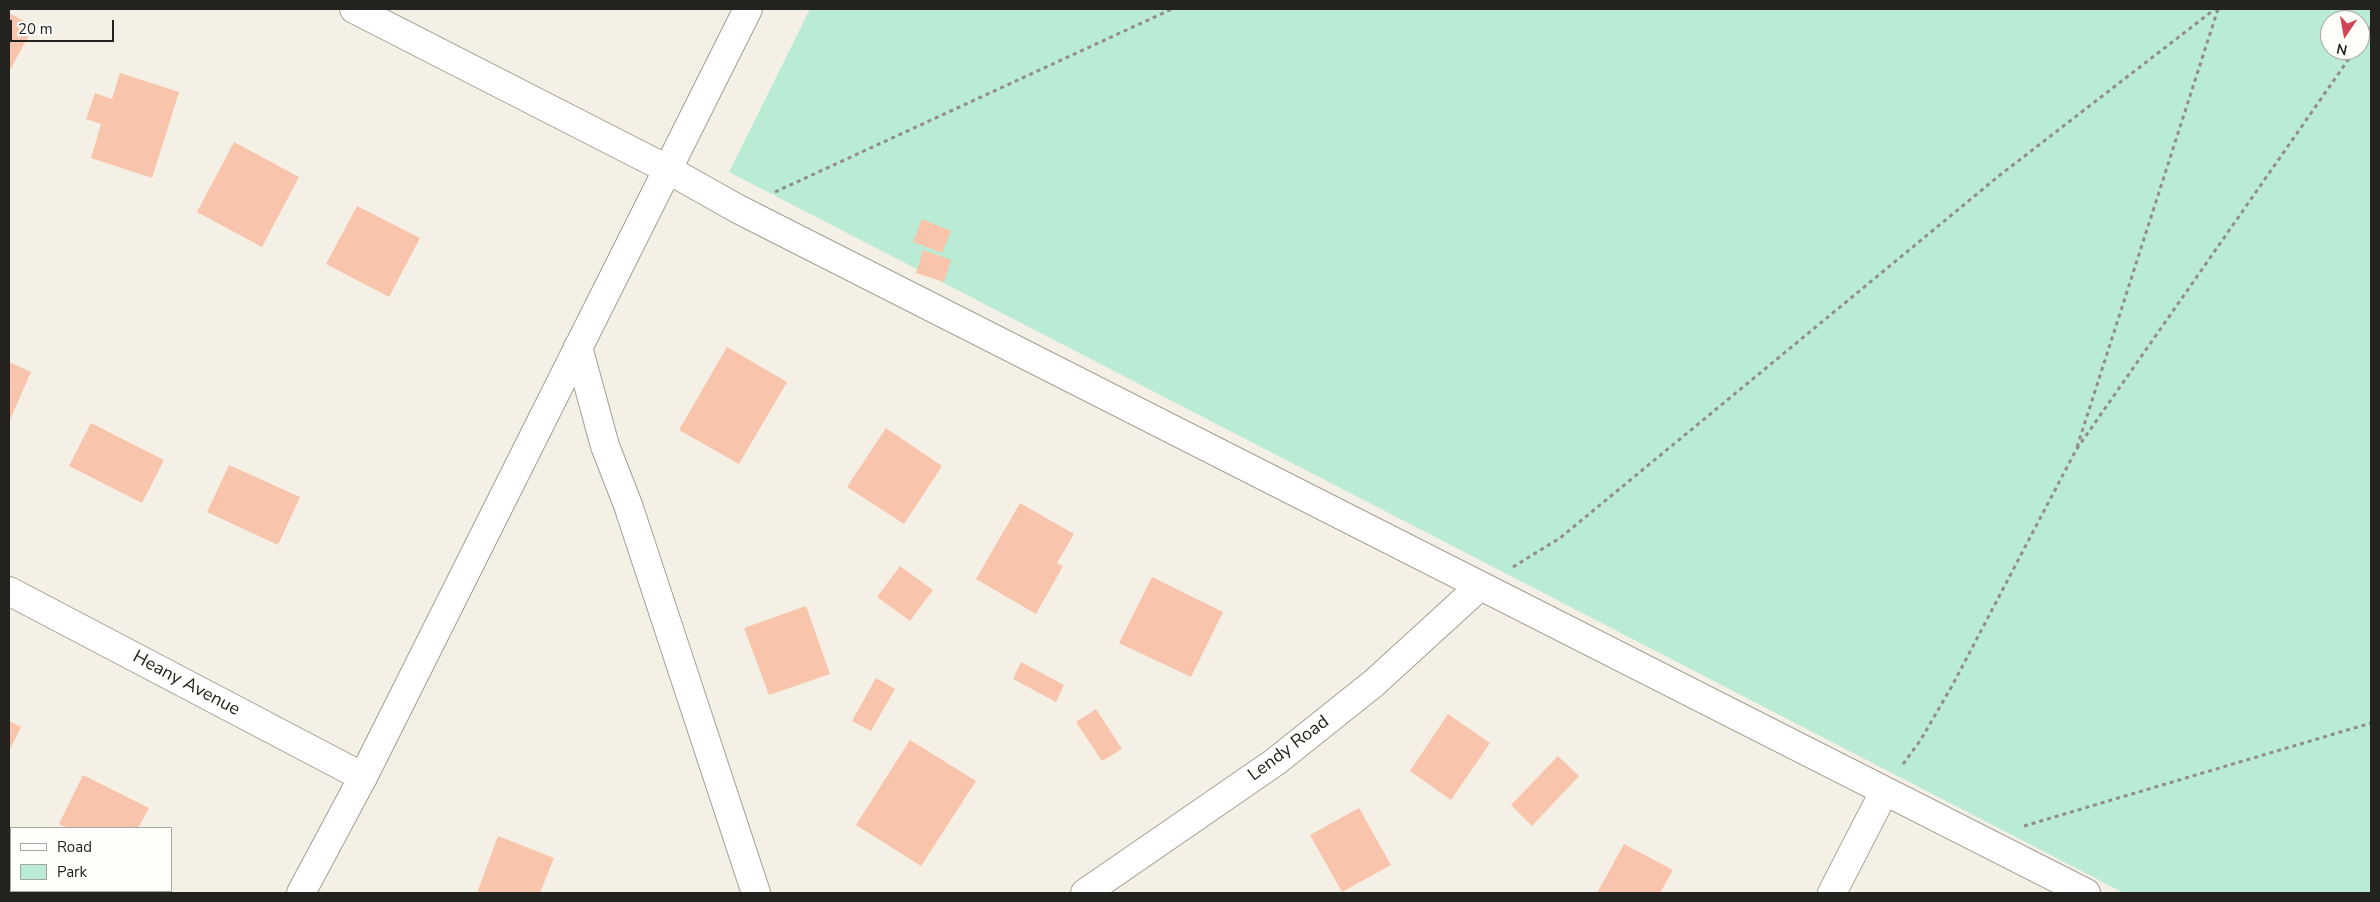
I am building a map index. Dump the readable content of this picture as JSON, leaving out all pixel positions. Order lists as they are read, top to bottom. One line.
{"streets":{"street":["Heany Avenue","Lendy Road"]},"legend":["Road","Park"],"scale_bar":"20 m","north":"bottom"}
